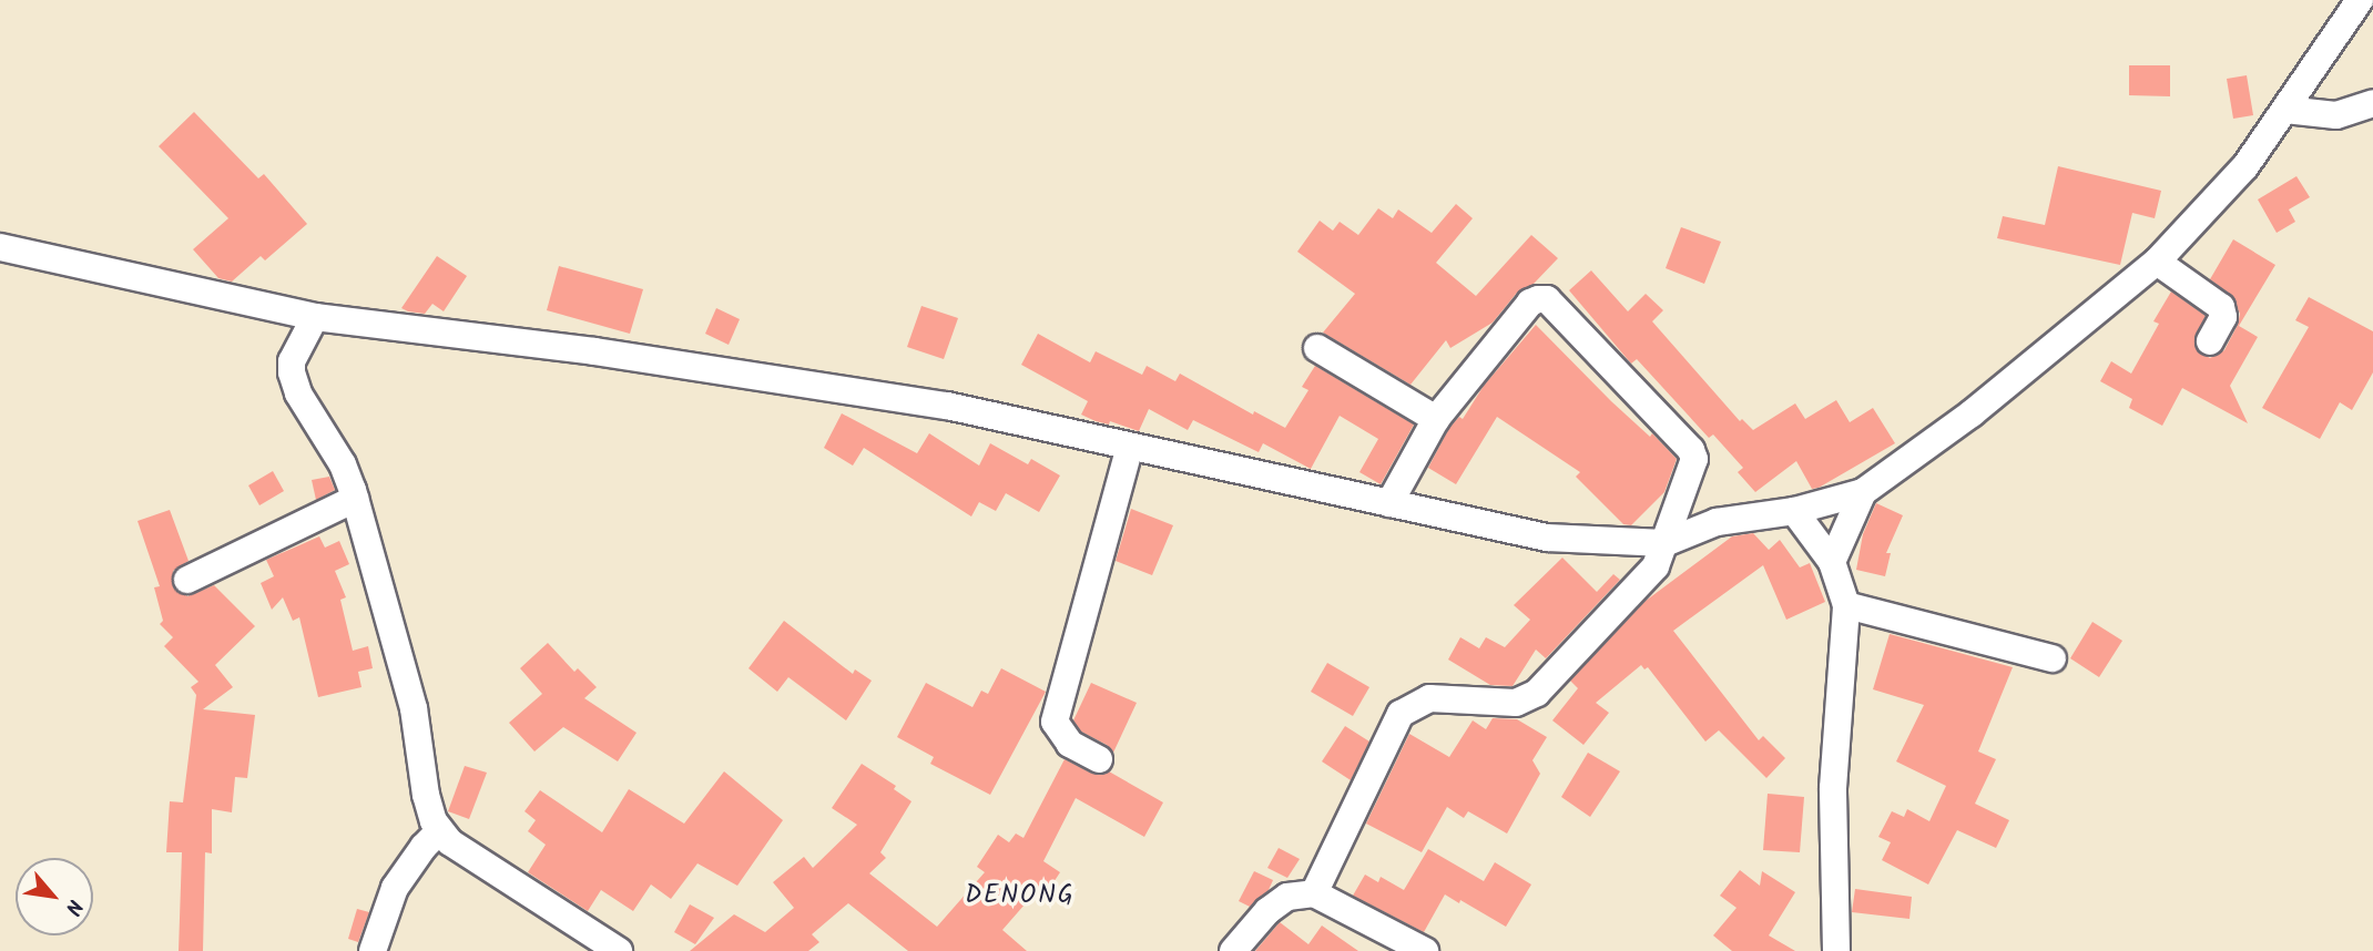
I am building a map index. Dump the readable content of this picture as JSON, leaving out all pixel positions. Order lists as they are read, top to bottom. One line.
{"districts":["DENONG"],"north":"bottom right"}
